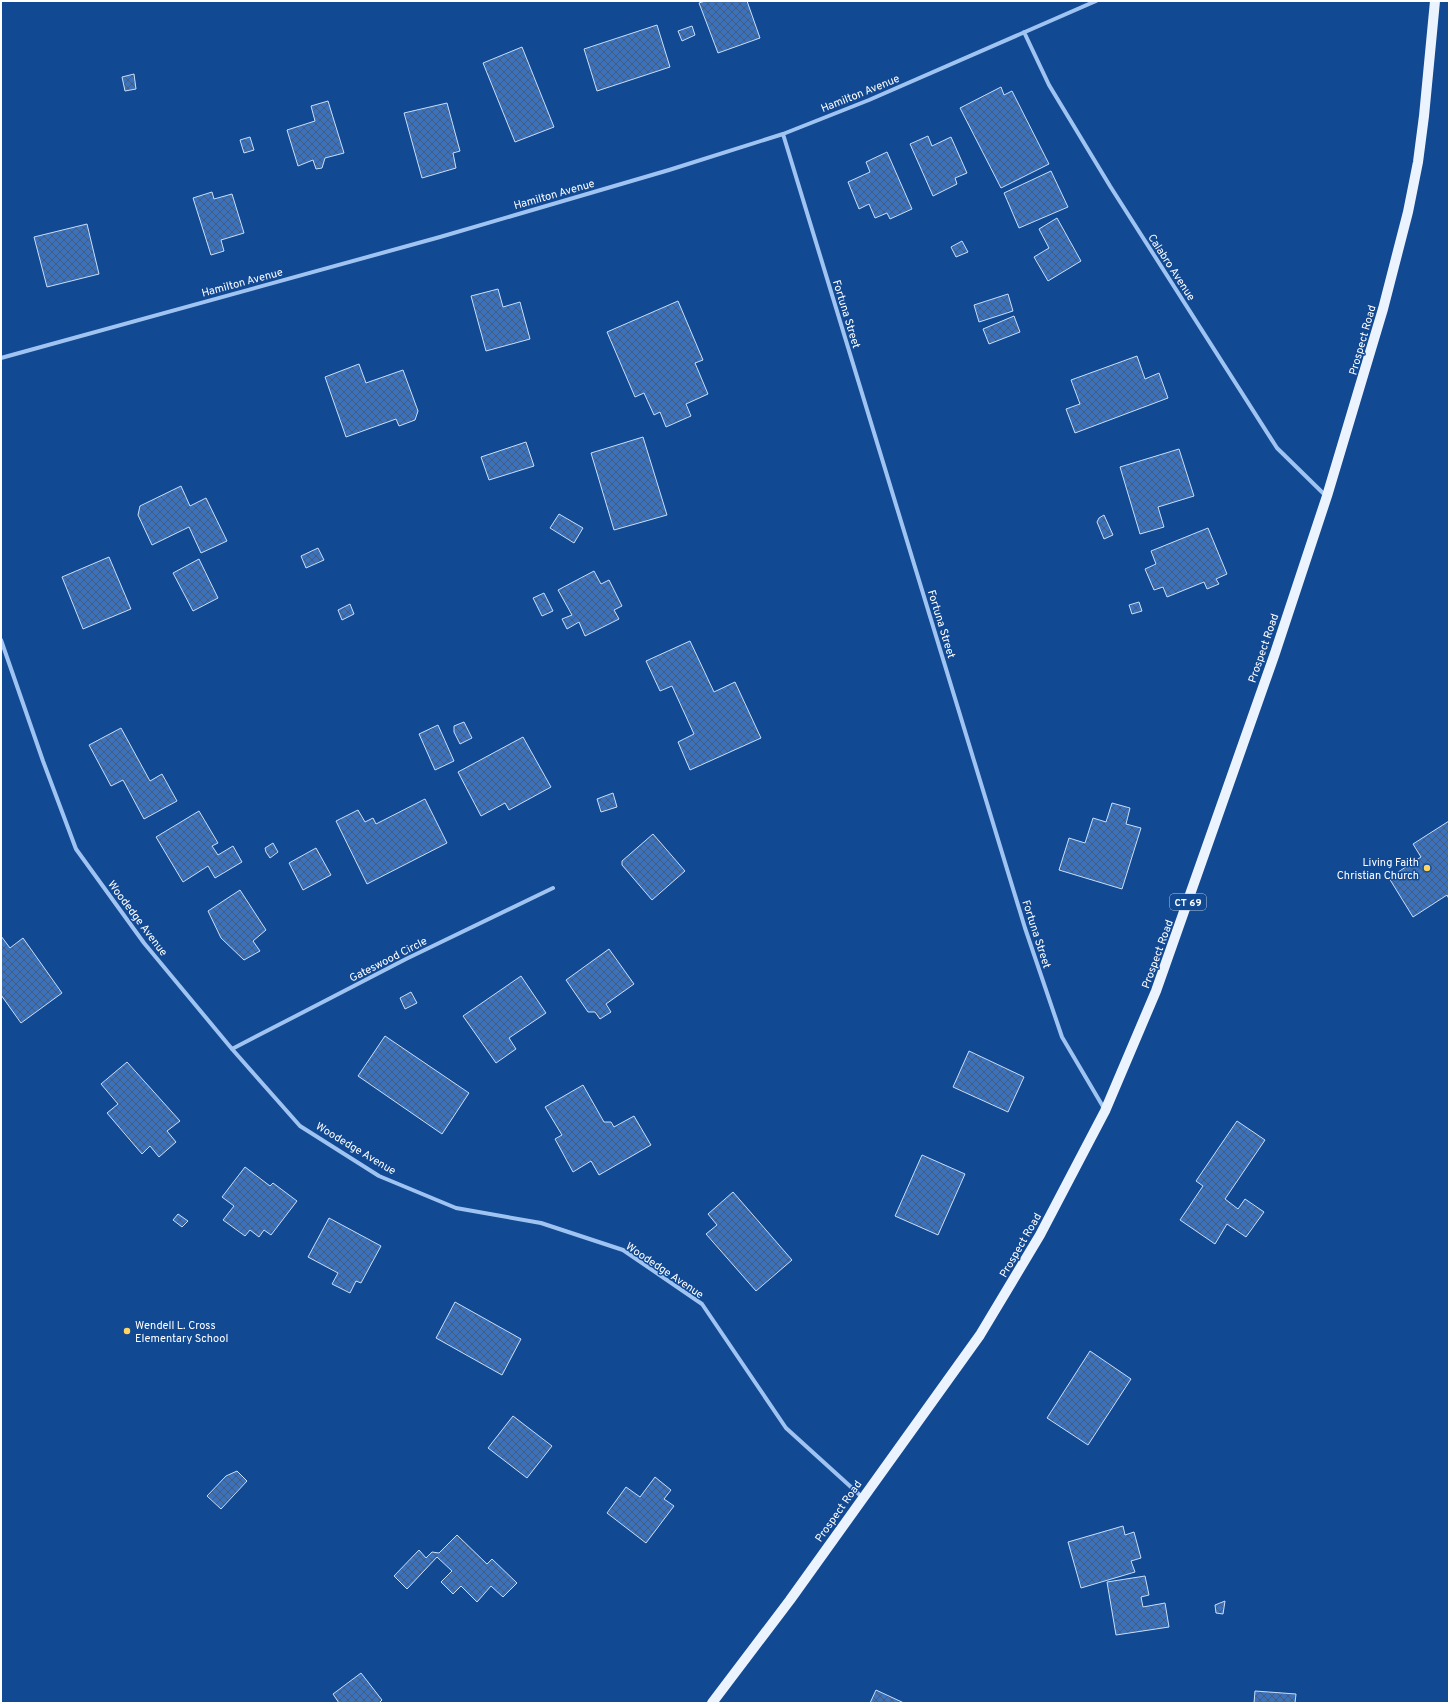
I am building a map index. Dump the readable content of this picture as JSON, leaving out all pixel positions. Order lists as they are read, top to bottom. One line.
{"streets":{"main road":["Prospect Road","CT 69"],"street":["Hamilton Avenue","Calabro Avenue","Fortuna Street","Woodedge Avenue","Gateswood Circle"]},"crossings":[["Hamilton Avenue","Calabro Avenue"],["Hamilton Avenue","Fortuna Street"],["Calabro Avenue","Prospect Road"],["Fortuna Street","Prospect Road"],["Prospect Road","Woodedge Avenue"],["Woodedge Avenue","Gateswood Circle"]],"places":["Living Faith Christian Church","Wendell L. Cross Elementary School"]}
